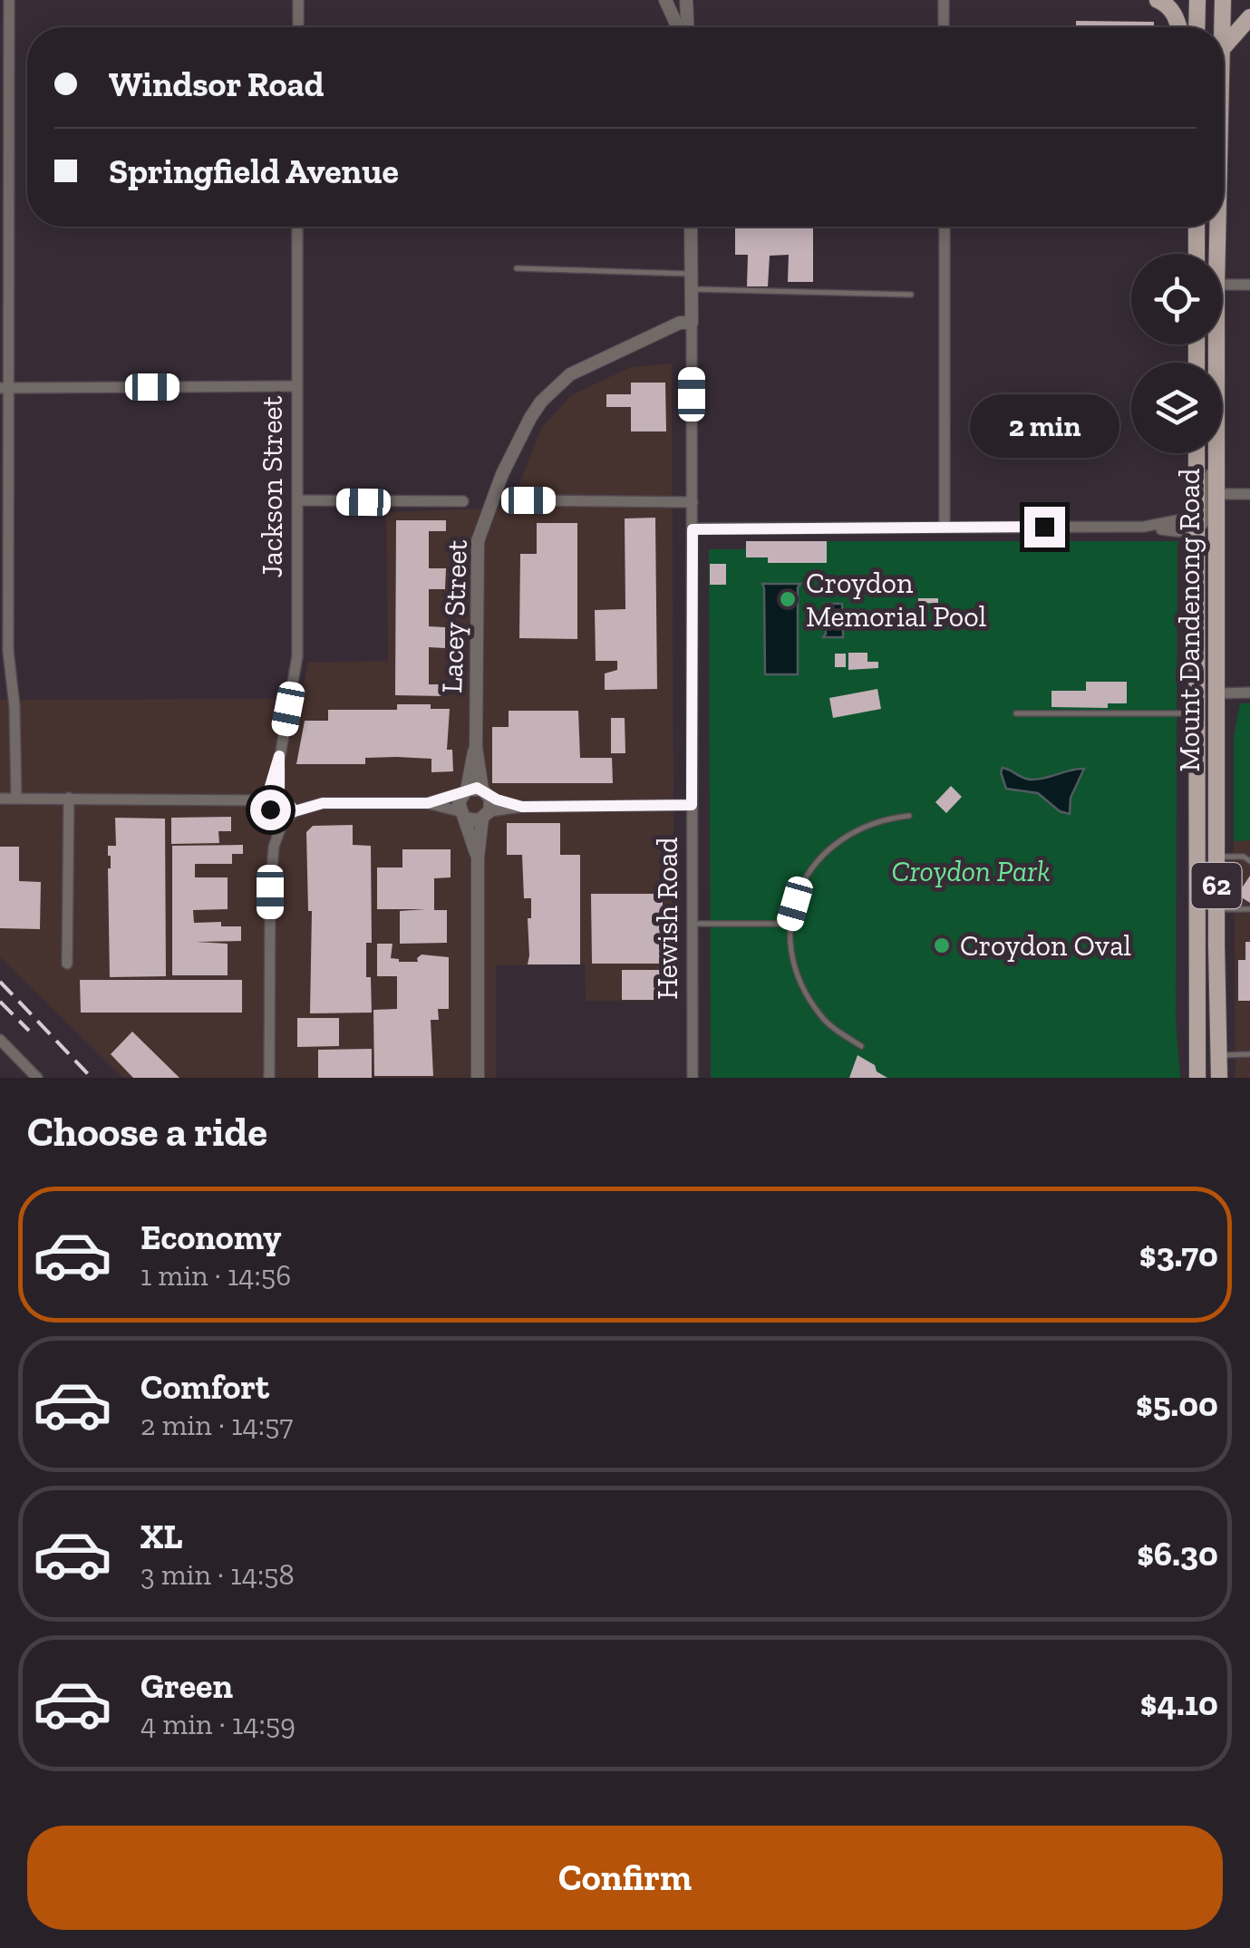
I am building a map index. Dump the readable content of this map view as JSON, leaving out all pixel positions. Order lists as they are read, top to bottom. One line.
{"streets":{"main road":["Mount Dandenong Road","62"],"street":["Jackson Street","Lacey Street","Hewish Road"]},"crossings":[["Lacey Street","Hewish Road"]],"parks":["Croydon Park"],"places":["Croydon Memorial Pool","Croydon Oval"],"page":{"banner":["Windsor Road","Springfield Avenue"],"bubble":"2 min","heading":"Choose a ride","list":[{"name":"Economy","note":"1 min · 14:56","value":"$3.70"},{"name":"Comfort","note":"2 min · 14:57","value":"$5.00"},{"name":"XL","note":"3 min · 14:58","value":"$6.30"},{"name":"Green","note":"4 min · 14:59","value":"$4.10"}],"buttons":"Confirm"}}
